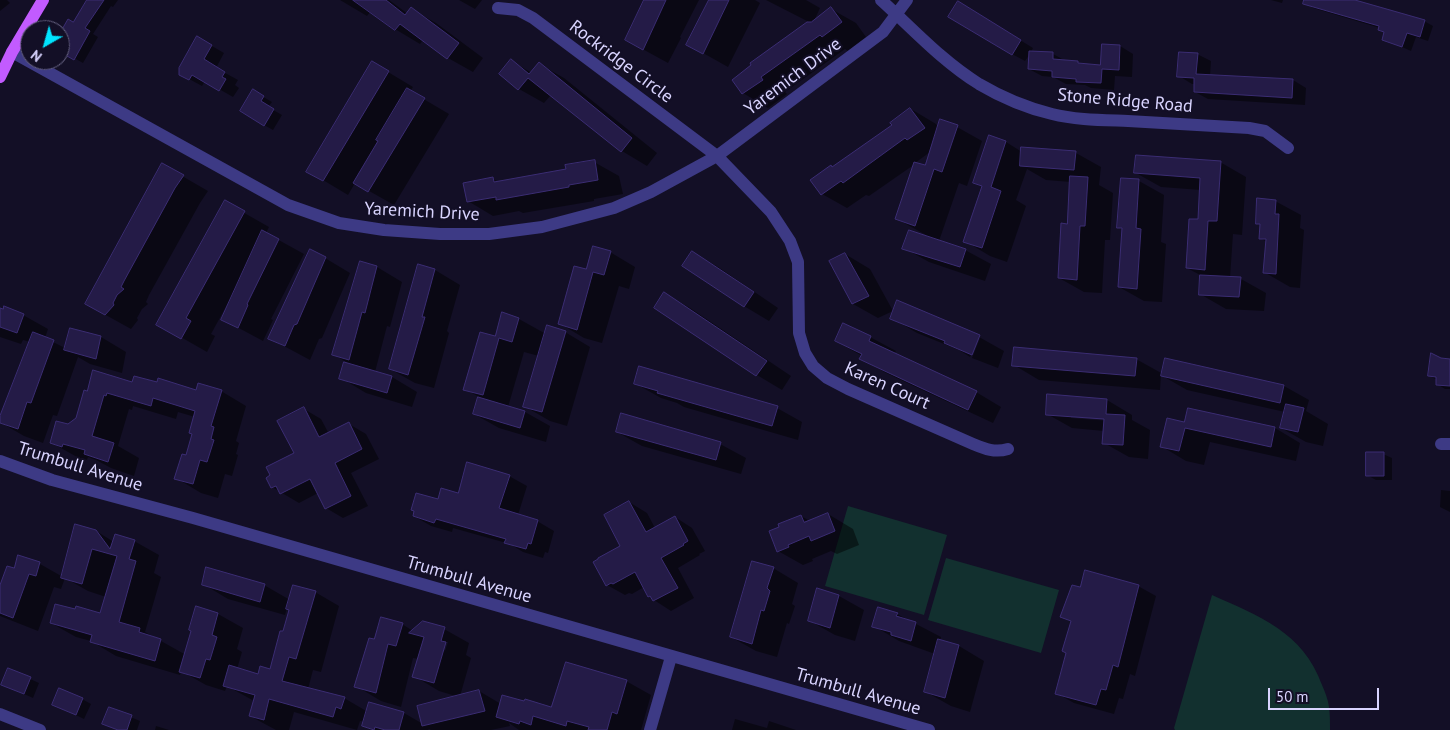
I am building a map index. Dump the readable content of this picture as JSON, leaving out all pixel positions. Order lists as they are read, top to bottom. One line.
{"streets":{"street":["Rockridge Circle","Yaremich Drive","Stone Ridge Road","Karen Court","Trumbull Avenue"]},"crossings":[["Rockridge Circle","Yaremich Drive"],["Rockridge Circle","Karen Court"],["Yaremich Drive","Stone Ridge Road"],["Yaremich Drive","Karen Court"]],"scale_bar":"50 m","north":"bottom left"}
